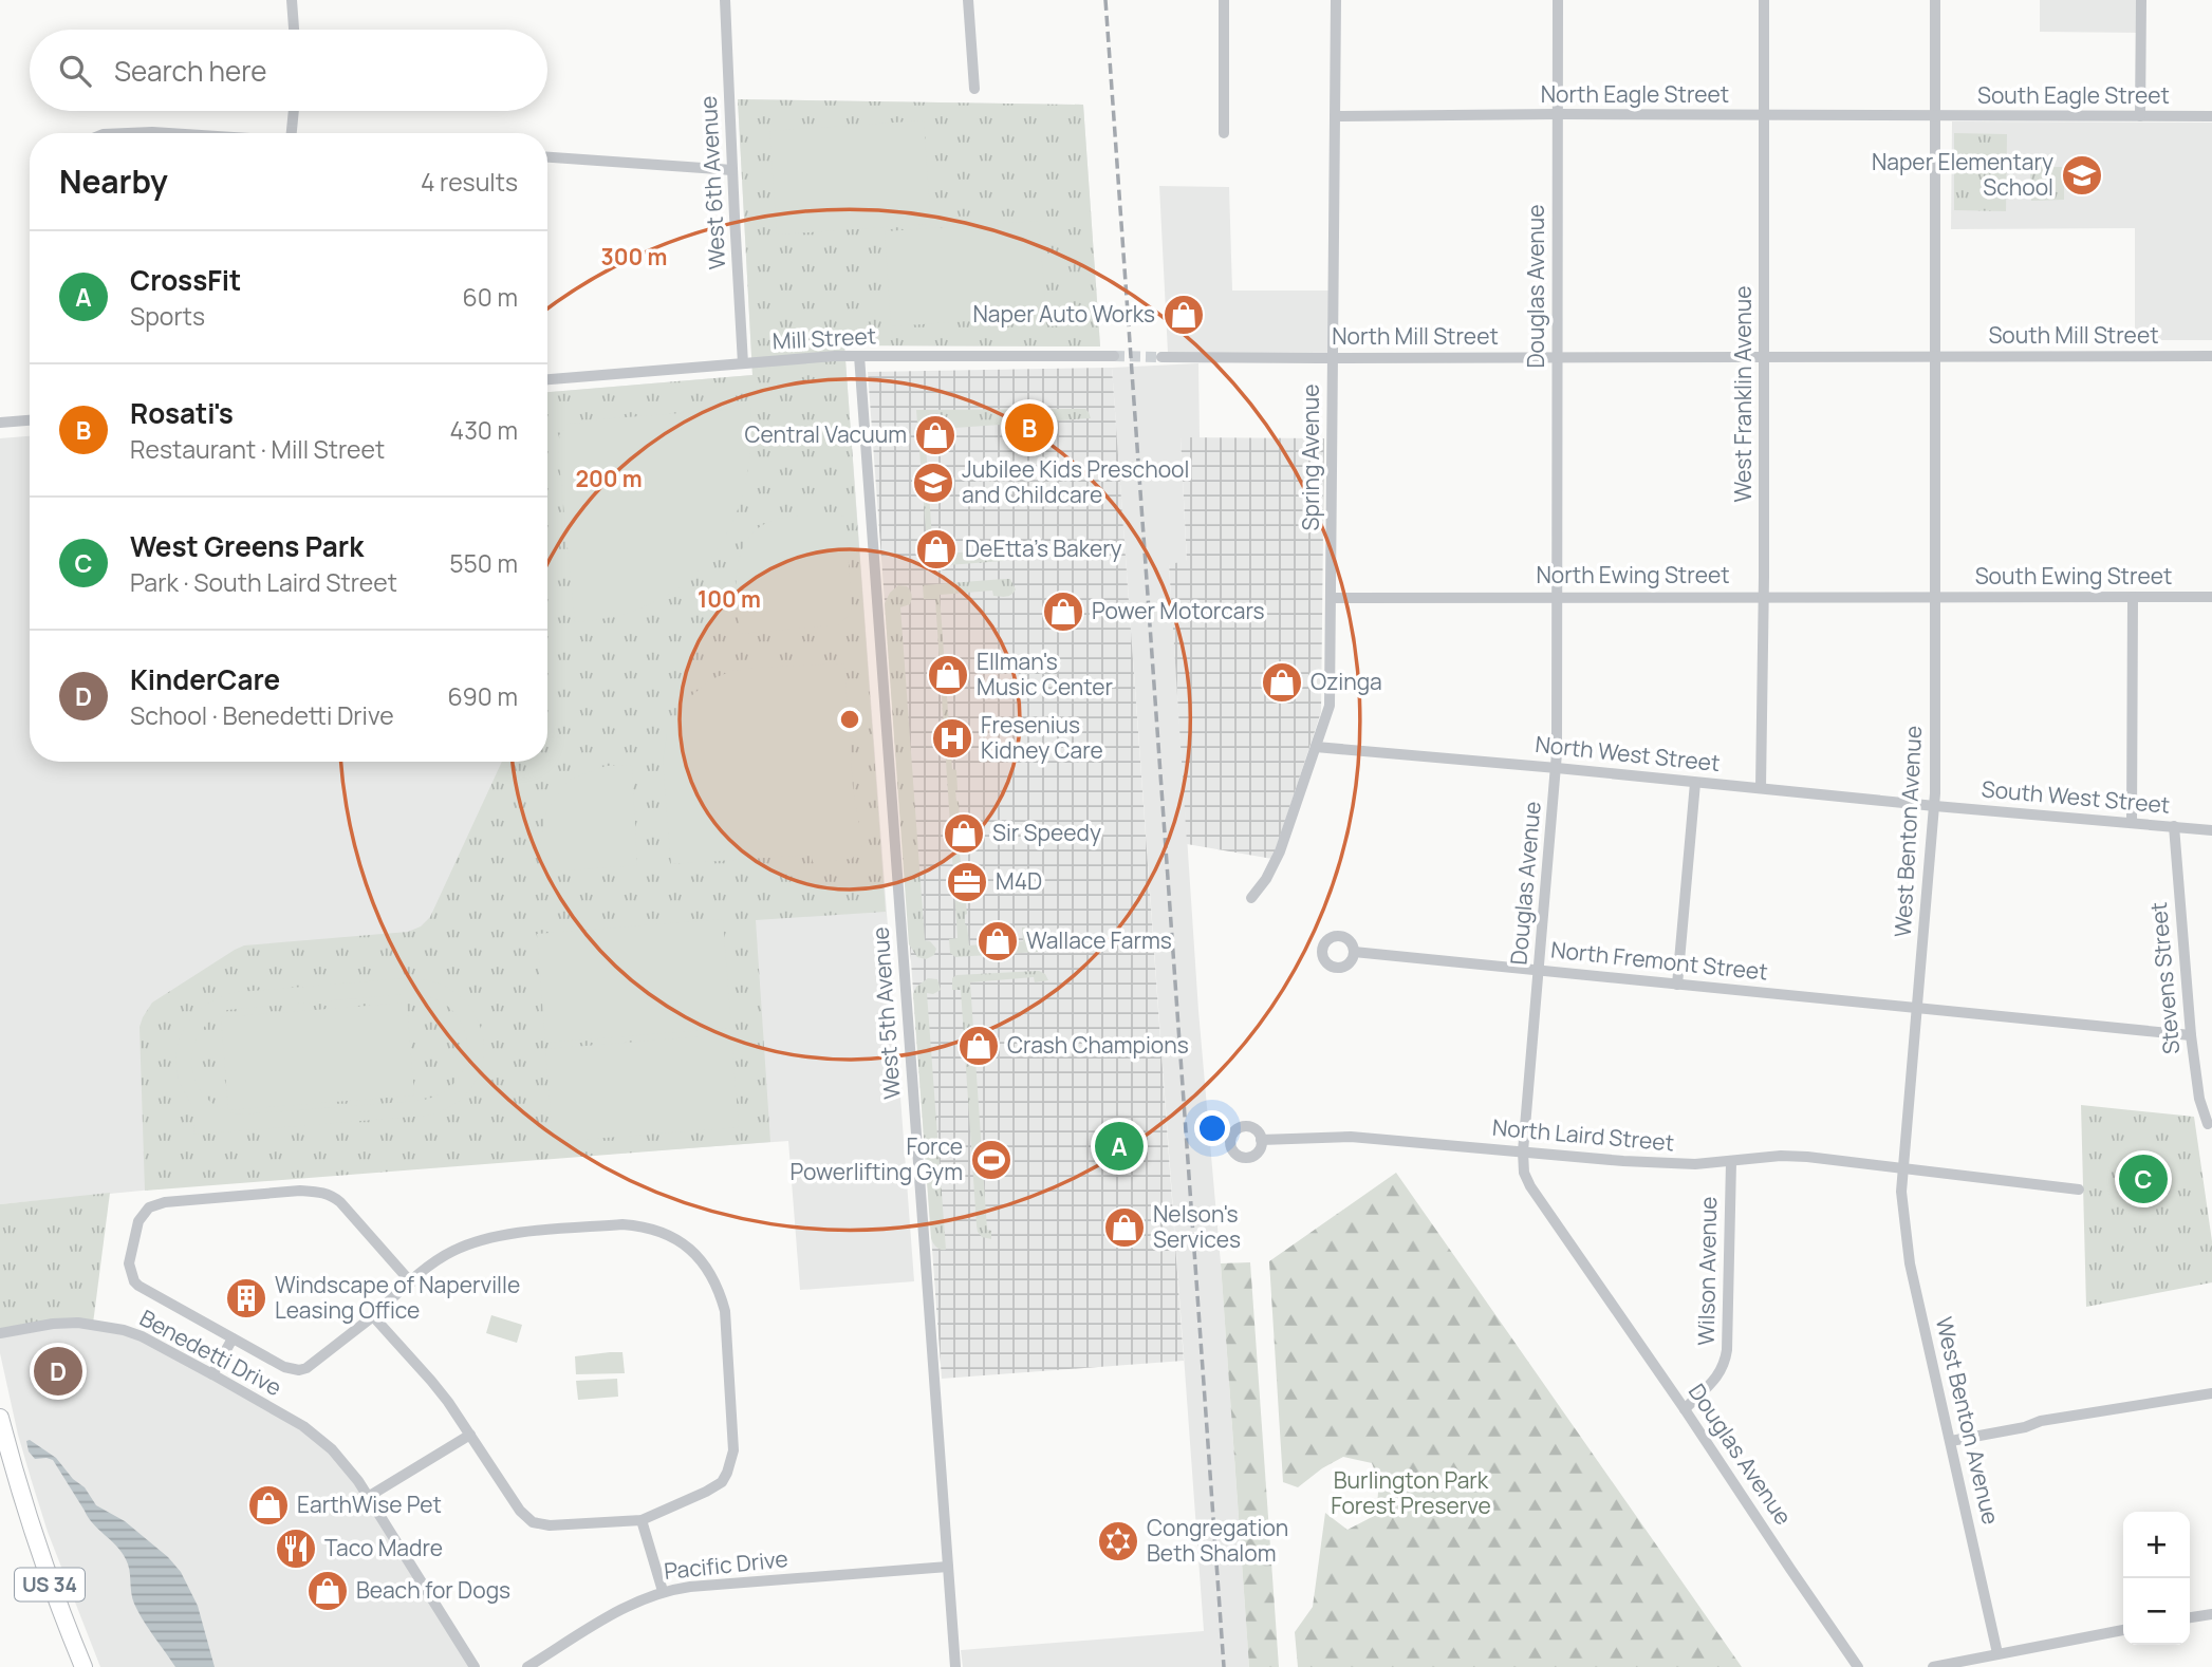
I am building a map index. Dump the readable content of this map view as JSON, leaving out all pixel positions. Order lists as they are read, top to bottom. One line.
{"streets":{"main road":["US 34"],"street":["North Eagle Street","South Eagle Street","West 6th Avenue","Douglas Avenue","South Mill Street","North Mill Street","Mill Street","West Franklin Avenue","Spring Avenue","North Ewing Street","South Ewing Street","North West Street","South West Street","West Benton Avenue","North Fremont Street","Stevens Street","West 5th Avenue","North Laird Street","Wilson Avenue","Benedetti Drive","Pacific Drive"]},"crossings":[["North Eagle Street","South Eagle Street"],["North Eagle Street","Douglas Avenue"],["North Eagle Street","West Franklin Avenue"],["North Eagle Street","Spring Avenue"],["North Eagle Street","West Benton Avenue"],["South Eagle Street","West Benton Avenue"],["West 6th Avenue","Mill Street"],["Douglas Avenue","North Mill Street"],["Douglas Avenue","North Ewing Street"],["Douglas Avenue","North West Street"],["Douglas Avenue","North Fremont Street"],["Douglas Avenue","North Laird Street"],["Douglas Avenue","Wilson Avenue"],["South Mill Street","North Mill Street"],["South Mill Street","West Benton Avenue"],["North Mill Street","West Franklin Avenue"],["North Mill Street","Spring Avenue"],["North Mill Street","West Benton Avenue"],["Mill Street","West 5th Avenue"],["West Franklin Avenue","North Ewing Street"],["West Franklin Avenue","North West Street"],["Spring Avenue","North Ewing Street"],["Spring Avenue","North West Street"],["North Ewing Street","South Ewing Street"],["North Ewing Street","West Benton Avenue"],["South Ewing Street","West Benton Avenue"],["North West Street","South West Street"],["North West Street","West Benton Avenue"],["South West Street","West Benton Avenue"],["South West Street","Stevens Street"],["West Benton Avenue","North Fremont Street"],["West Benton Avenue","North Laird Street"],["North Fremont Street","Stevens Street"],["West 5th Avenue","Pacific Drive"],["North Laird Street","Wilson Avenue"]],"parks":["Burlington Park Forest Preserve"],"places":{"school or university":["Naper Elementary School","Jubilee Kids Preschool and Childcare"],"shop":["Naper Auto Works","Central Vacuum","DeEtta's Bakery","Power Motorcars","Ellman's Music Center","Ozinga","Sir Speedy","Wallace Farms","Crash Champions","Nelson's Services","EarthWise Pet","Beach for Dogs"],"hospital":["Fresenius Kidney Care"],"office":["M4D"],"sports":["Force Powerlifting Gym"],"building":["Windscape of Naperville Leasing Office"],"synagogue":["Congregation Beth Shalom"],"restaurant":["Taco Madre"]},"page":{"search":"Search here","heading":["Nearby","4 results"],"list":[{"mark":"A","name":"CrossFit","note":"Sports","value":"60 m"},{"mark":"B","name":"Rosati's","note":"Restaurant · Mill Street","value":"430 m"},{"mark":"C","name":"West Greens Park","note":"Park · South Laird Street","value":"550 m"},{"mark":"D","name":"KinderCare","note":"School · Benedetti Drive","value":"690 m"}],"pins":["B","A","C","D"],"map_buttons":["+","−"]},"rings":["300 m","200 m","100 m"]}
